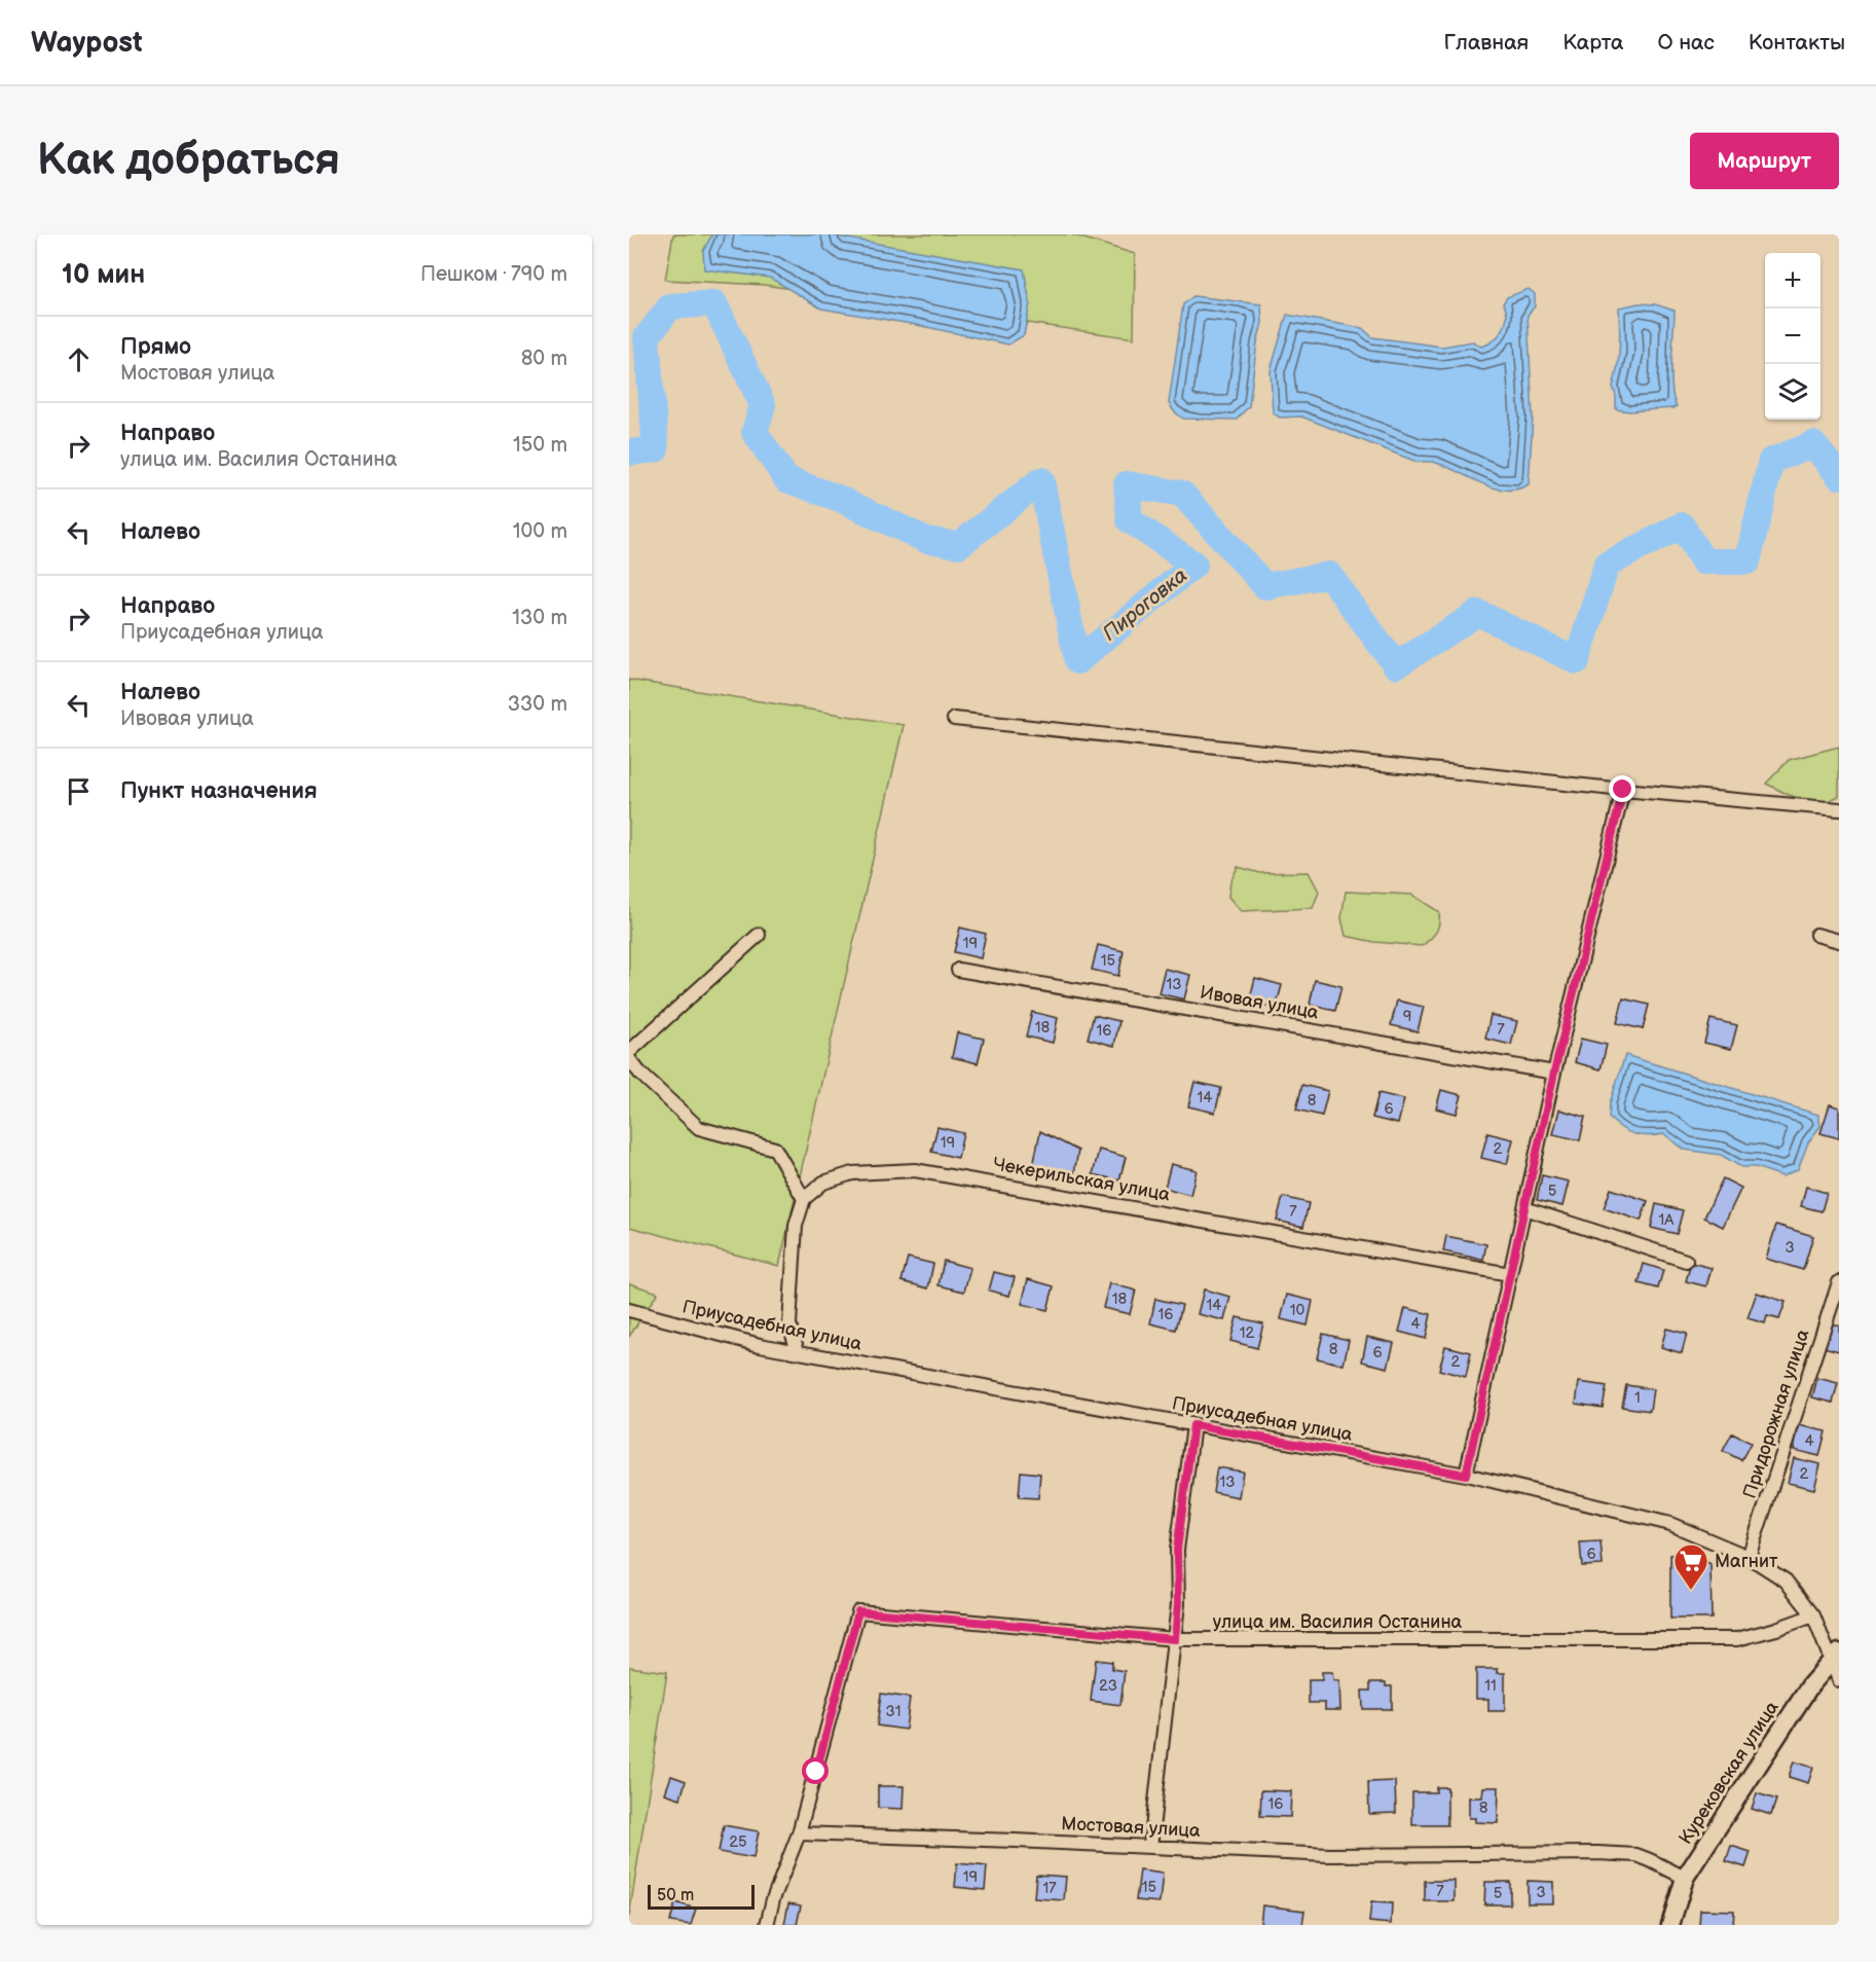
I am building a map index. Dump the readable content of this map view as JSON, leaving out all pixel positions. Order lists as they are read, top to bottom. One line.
{"streets":{"street":["Ивовая улица","Чекерильская улица","Приусадебная улица","Придорожная улица","улица им. Василия Останина","Курековская улица","Мостовая улица"]},"crossings":[["Приусадебная улица","Придорожная улица"],["Приусадебная улица","улица им. Василия Останина"],["Приусадебная улица","Курековская улица"],["улица им. Василия Останина","Мостовая улица"],["Курековская улица","Мостовая улица"]],"water":["Пироговка"],"places":{"supermarket":["Магнит"]},"house_numbers":["19","15","13","9","18","7","16","14","8","6","19","2","5","7","1А","3","18","14","10","16","4","12","8","6","2","1","4","2","13","6","23","11","31","16","8","25","19","15","17","7","3","5"],"scale_bar":"50 m","page":{"header":"Waypost","nav":["Главная","Карта","О нас","Контакты"],"buttons":"Маршрут","title":"Как добраться","heading":["10 мин","Пешком · 790 m"],"map_buttons":["+","−"],"list":[["Прямо","Мостовая улица","80 m"],["Направо","улица им. Василия Останина","150 m"],["Налево","100 m"],["Направо","Приусадебная улица","130 m"],["Налево","Ивовая улица","330 m"],"Пункт назначения"],"scale":"50 m"}}
